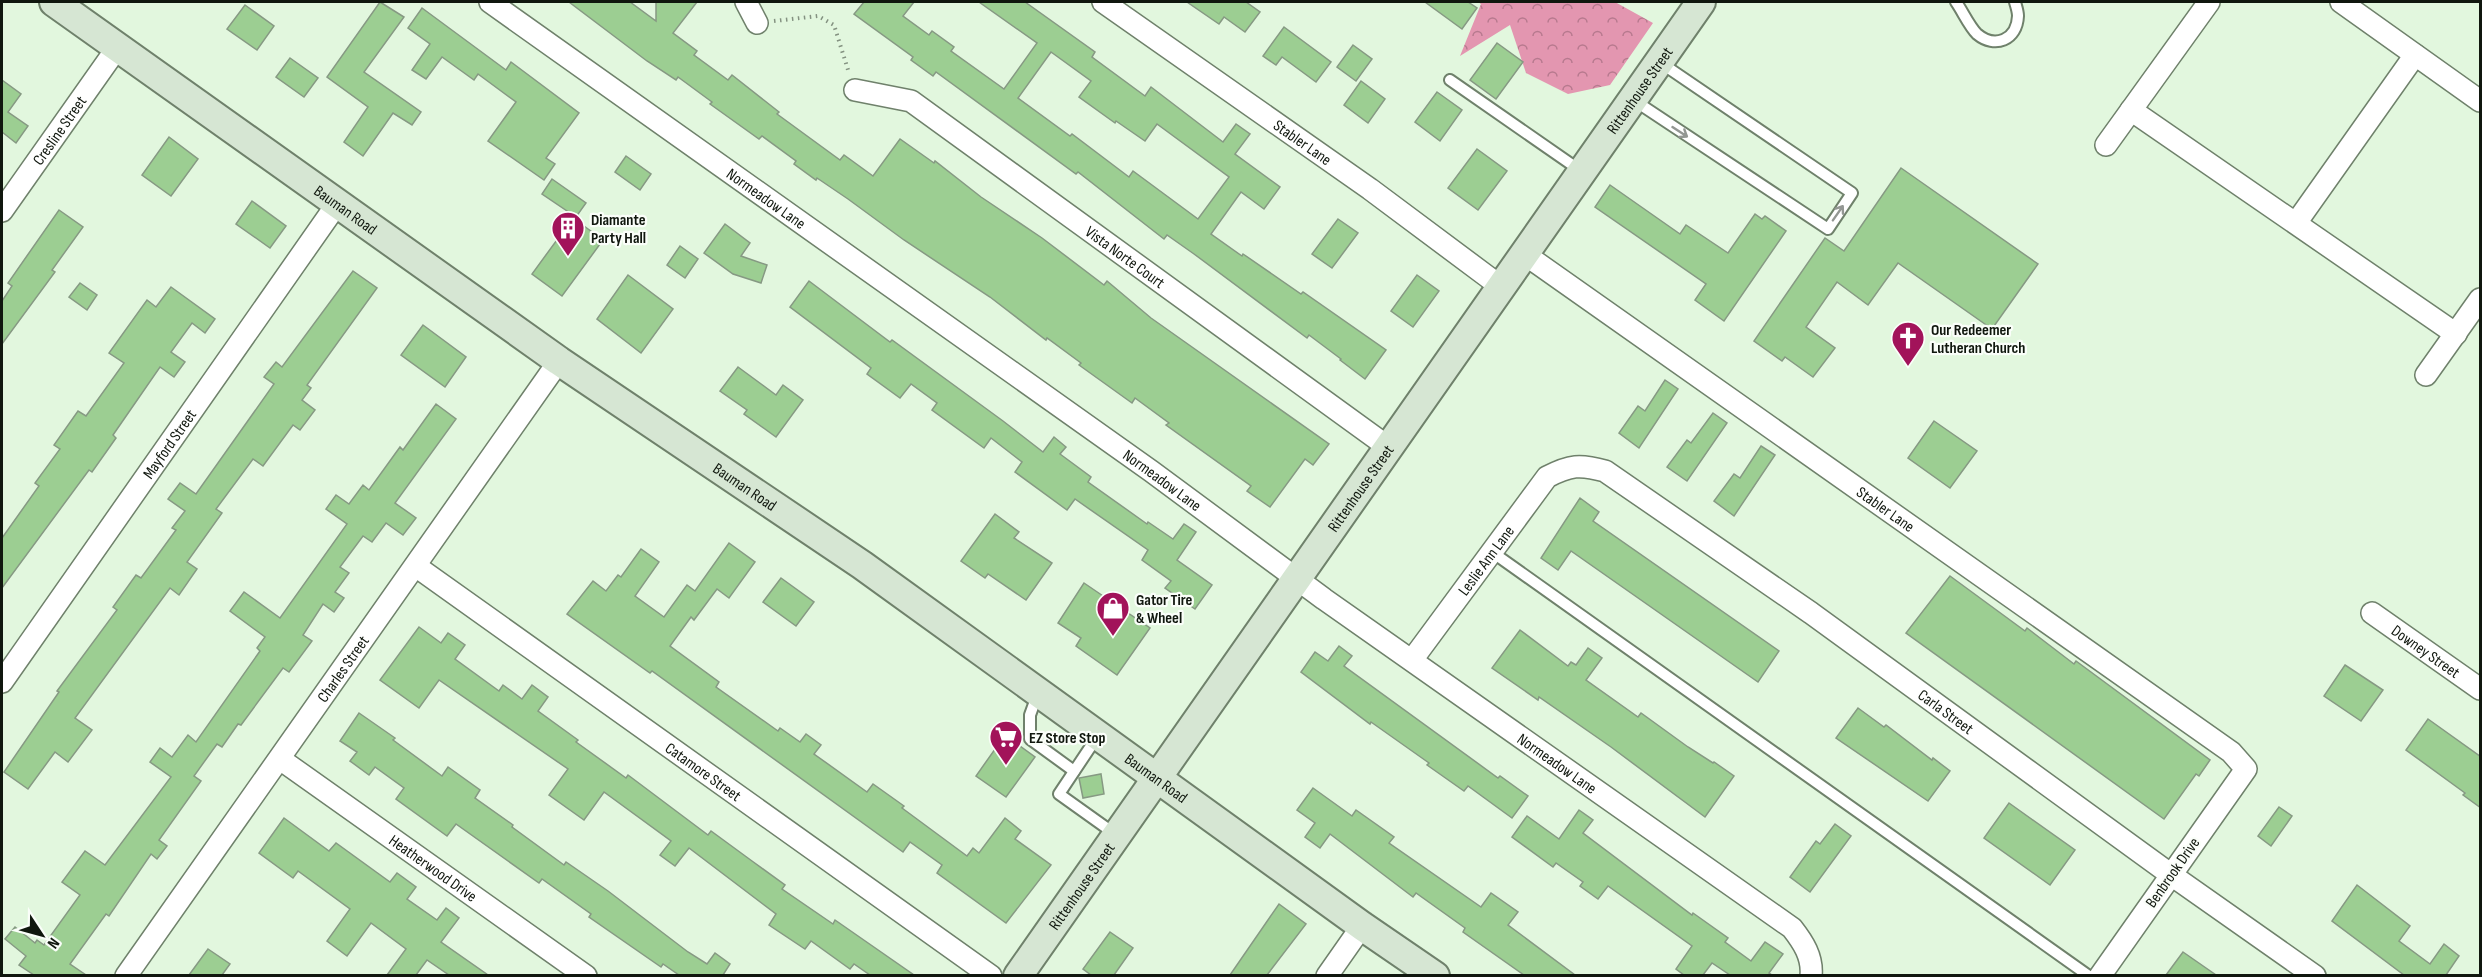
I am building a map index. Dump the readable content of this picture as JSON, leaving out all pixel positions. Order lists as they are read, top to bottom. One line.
{"streets":{"street":["Rittenhouse Street","Cresline Street","Stabler Lane","Normeadow Lane","Bauman Road","Vista Norte Court","Mayford Street","Leslie Ann Lane","Downey Street","Charles Street","Carla Street","Catamore Street","Heatherwood Drive","Benbrook Drive"]},"crossings":[["Rittenhouse Street","Stabler Lane"],["Rittenhouse Street","Normeadow Lane"],["Rittenhouse Street","Bauman Road"],["Rittenhouse Street","Vista Norte Court"],["Cresline Street","Bauman Road"],["Stabler Lane","Benbrook Drive"],["Normeadow Lane","Leslie Ann Lane"],["Bauman Road","Mayford Street"],["Bauman Road","Charles Street"],["Leslie Ann Lane","Carla Street"],["Charles Street","Catamore Street"],["Charles Street","Heatherwood Drive"],["Carla Street","Benbrook Drive"]],"places":{"building":["Diamante Party Hall"],"church":["Our Redeemer Lutheran Church"],"shop":["Gator Tire & Wheel"],"supermarket":["EZ Store Stop"]},"north":"bottom right"}
